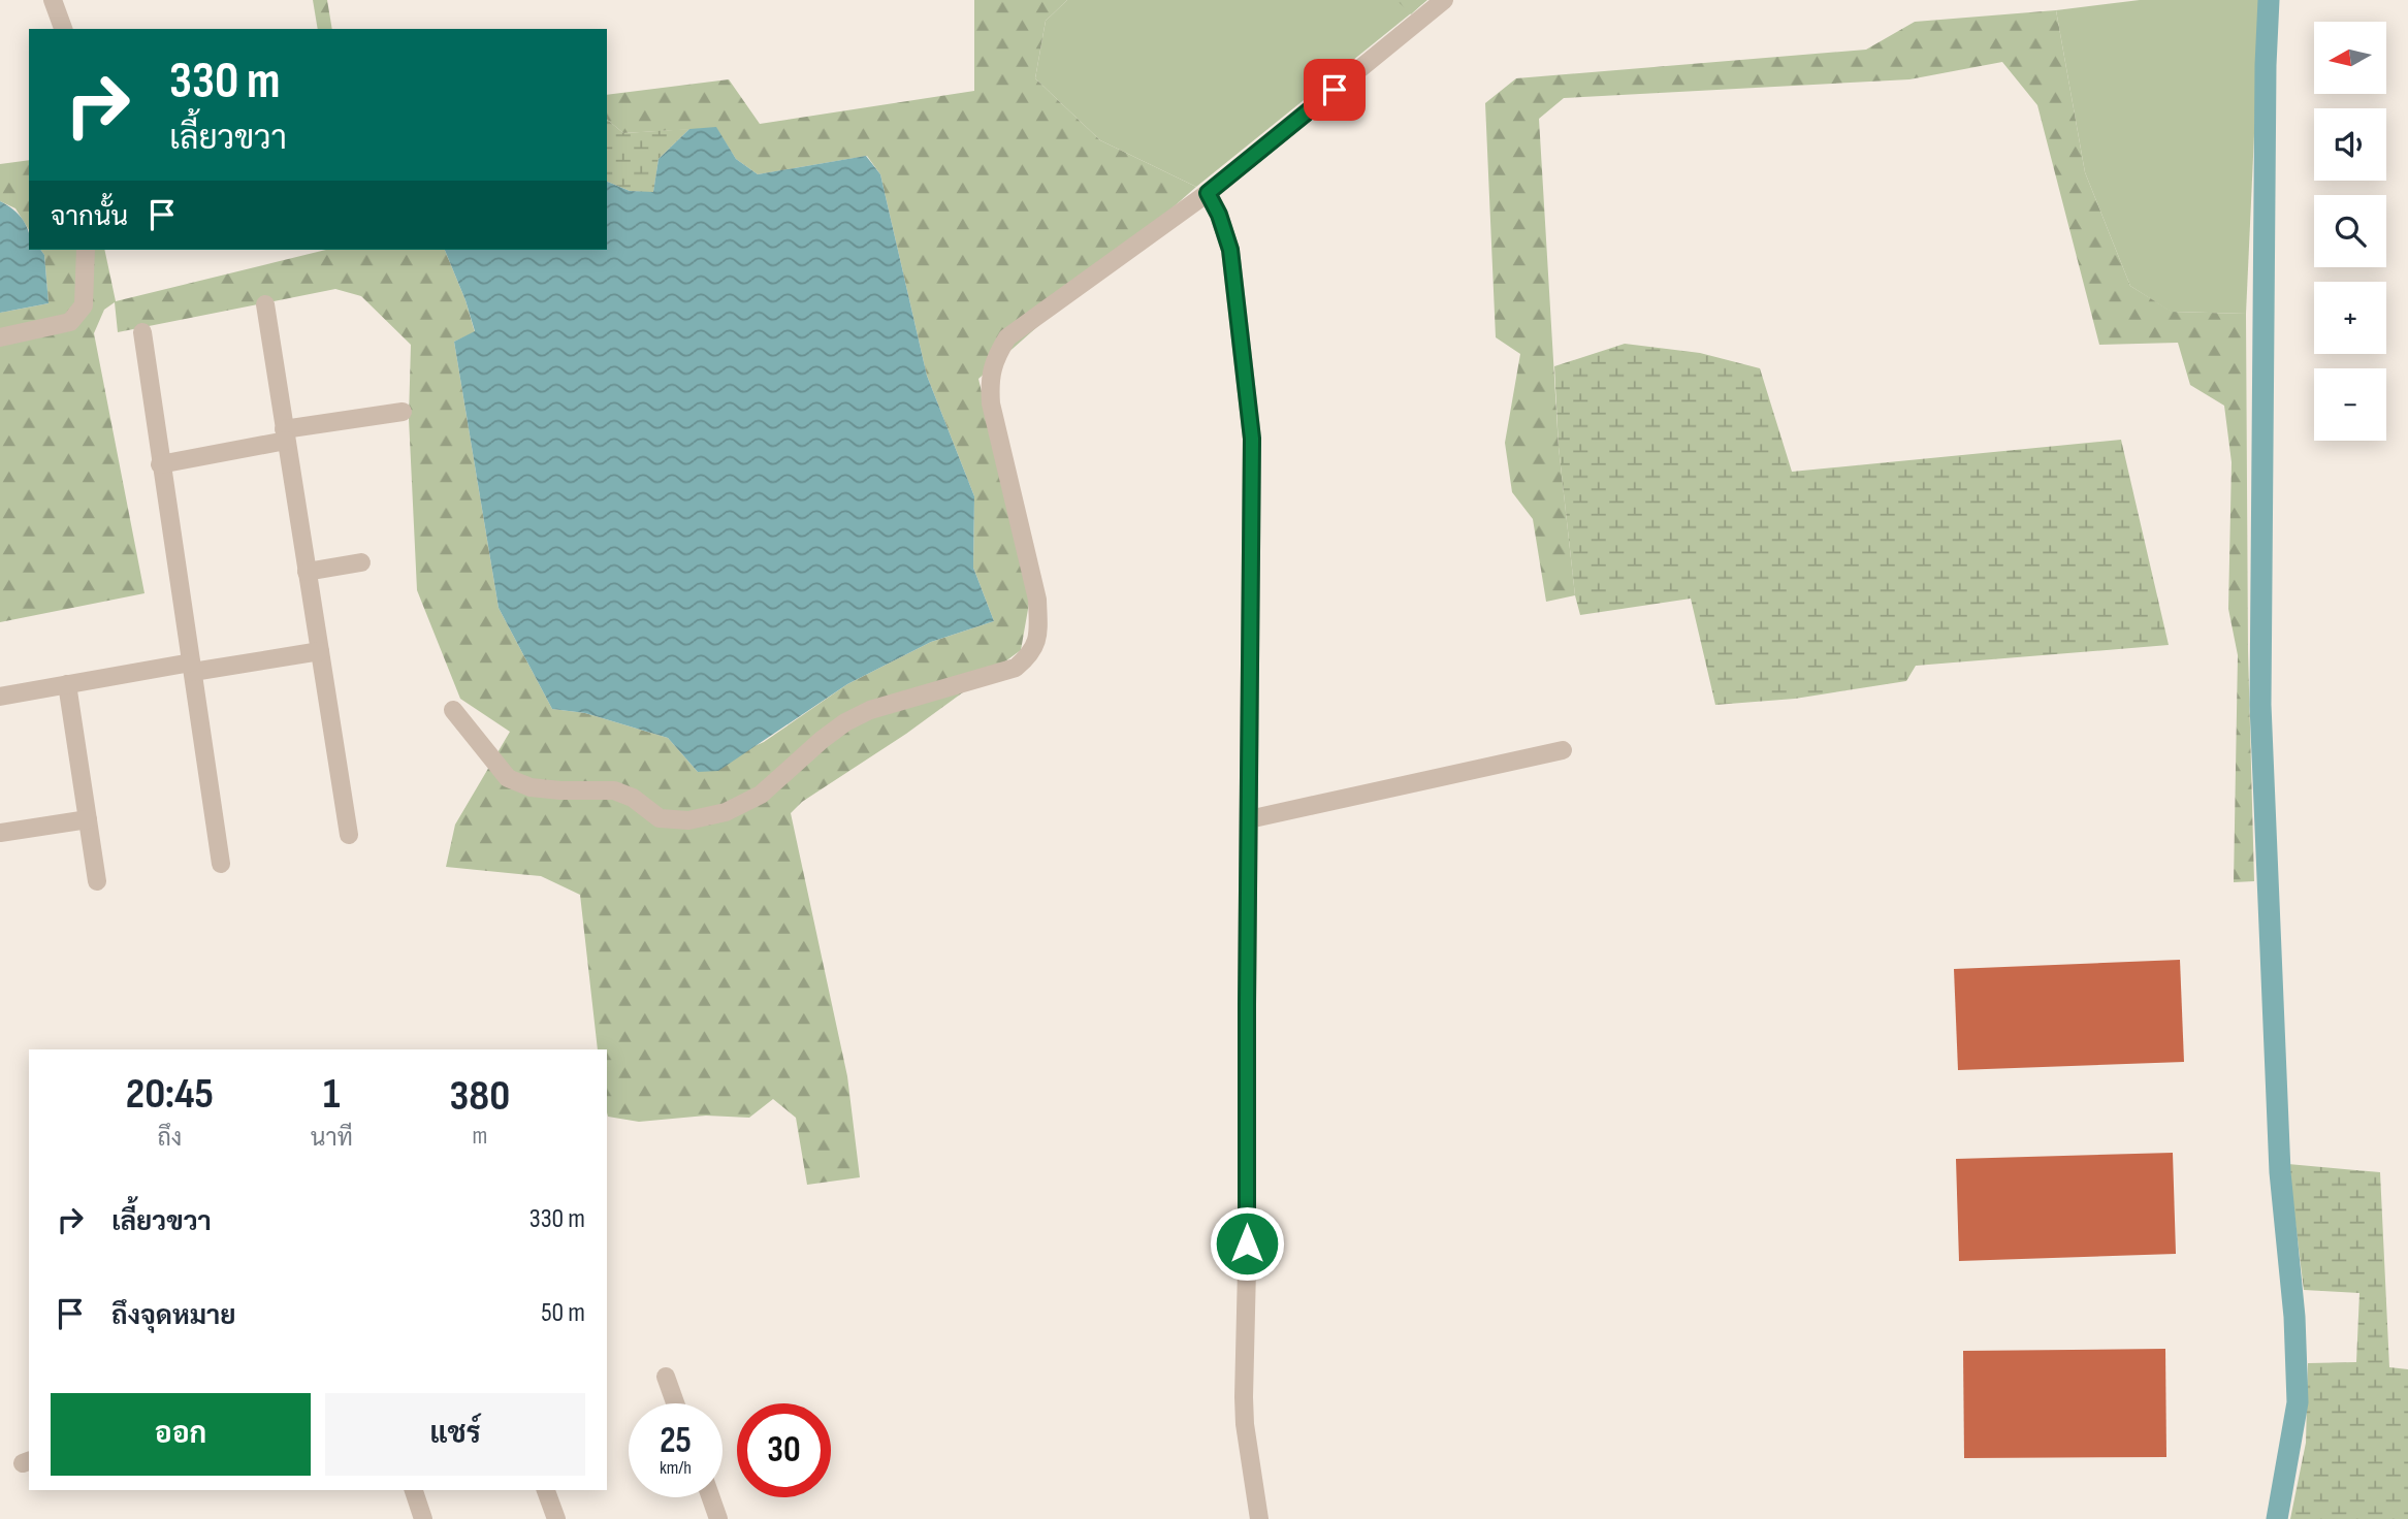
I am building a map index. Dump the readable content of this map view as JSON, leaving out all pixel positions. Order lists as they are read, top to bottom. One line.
{"north":"left","page":{"map_buttons":["+","−"],"turn":["330 m","เลี้ยวขวา"],"then":"จากนั้น","eta":["20:45","ถึง","1","นาที","380","m"],"list":[{"name":"เลี้ยวขวา","value":"330 m"},{"name":"ถึงจุดหมาย","value":"50 m"}],"buttons":["ออก","แชร์"],"speed":"25 km/h","limit":"30"}}
